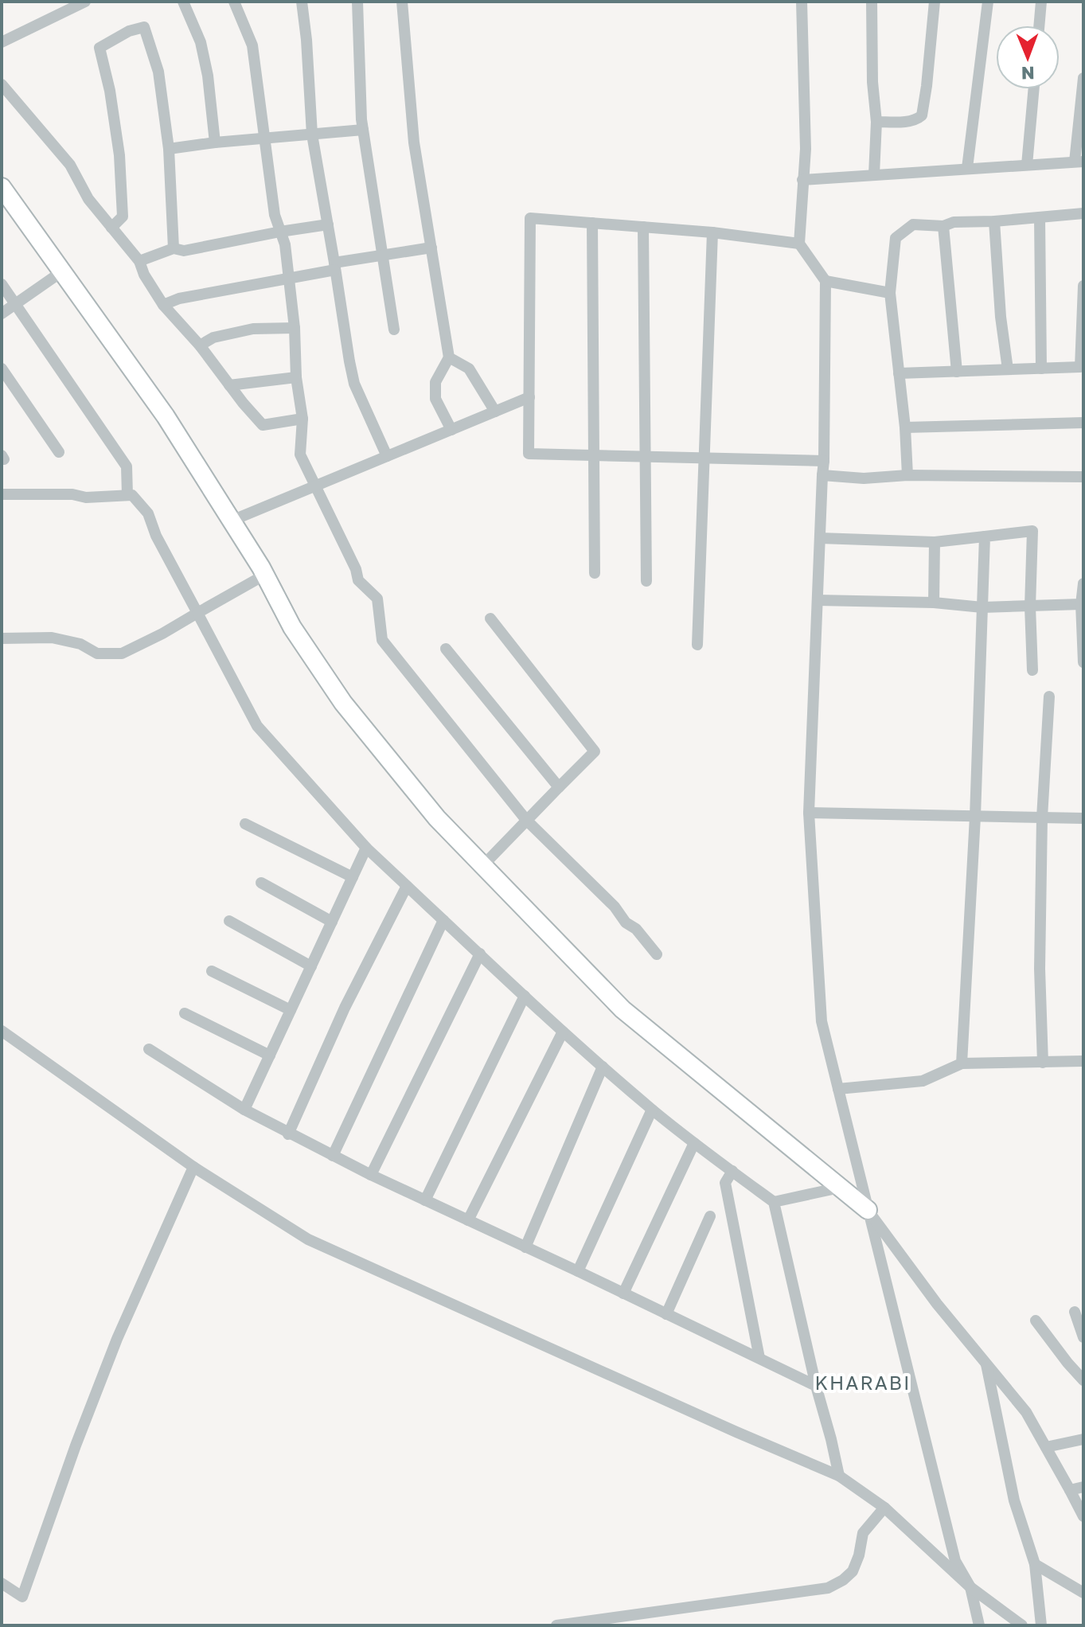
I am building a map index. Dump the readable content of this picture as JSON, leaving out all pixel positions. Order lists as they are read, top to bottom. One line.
{"districts":["KHARABI"],"north":"bottom"}
